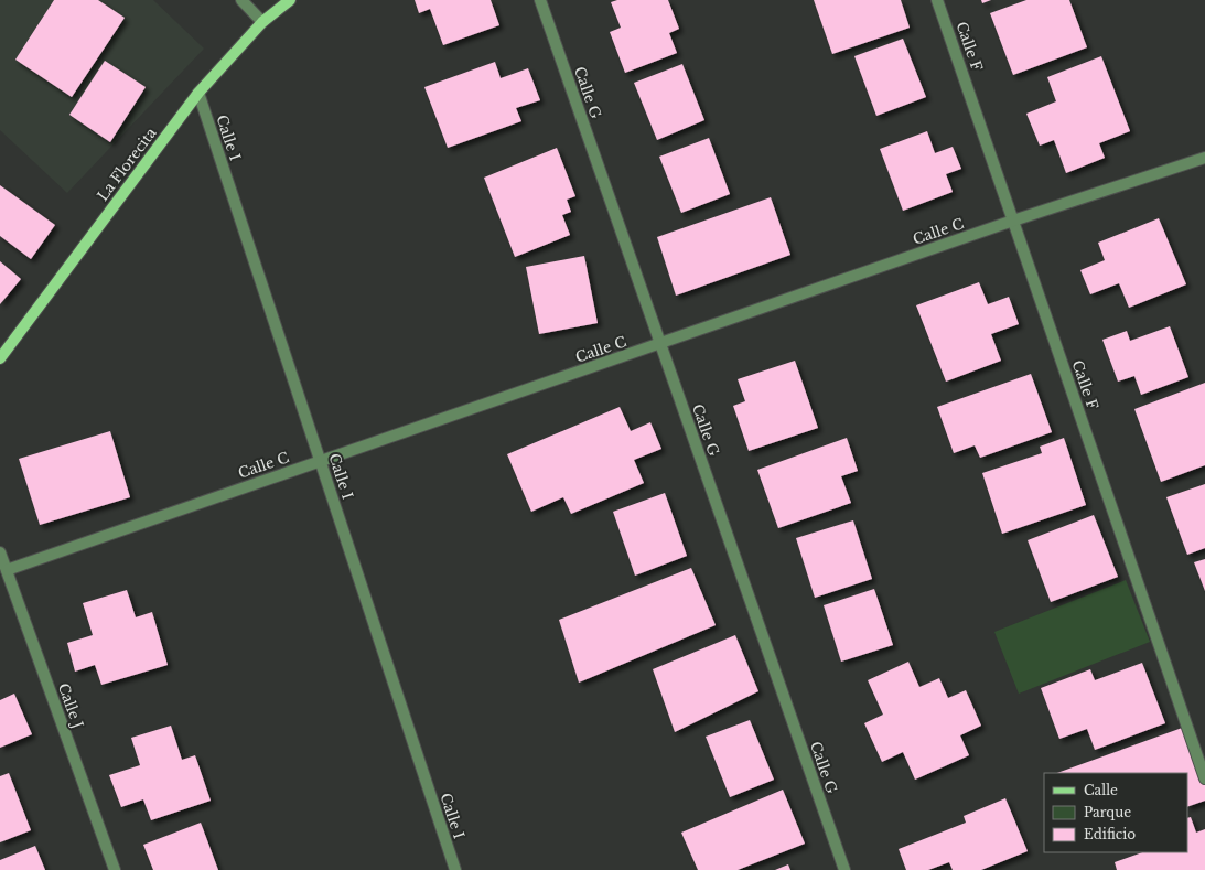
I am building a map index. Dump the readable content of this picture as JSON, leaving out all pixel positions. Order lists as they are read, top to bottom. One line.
{"streets":{"main road":["La Florecita"],"street":["Calle F","Calle G","Calle I","Calle C","Calle J"]},"crossings":[["Calle F","Calle C"],["Calle G","Calle C"],["Calle I","La Florecita"],["Calle I","Calle C"],["Calle C","Calle J"]],"legend":["Calle","Parque","Edificio"]}
